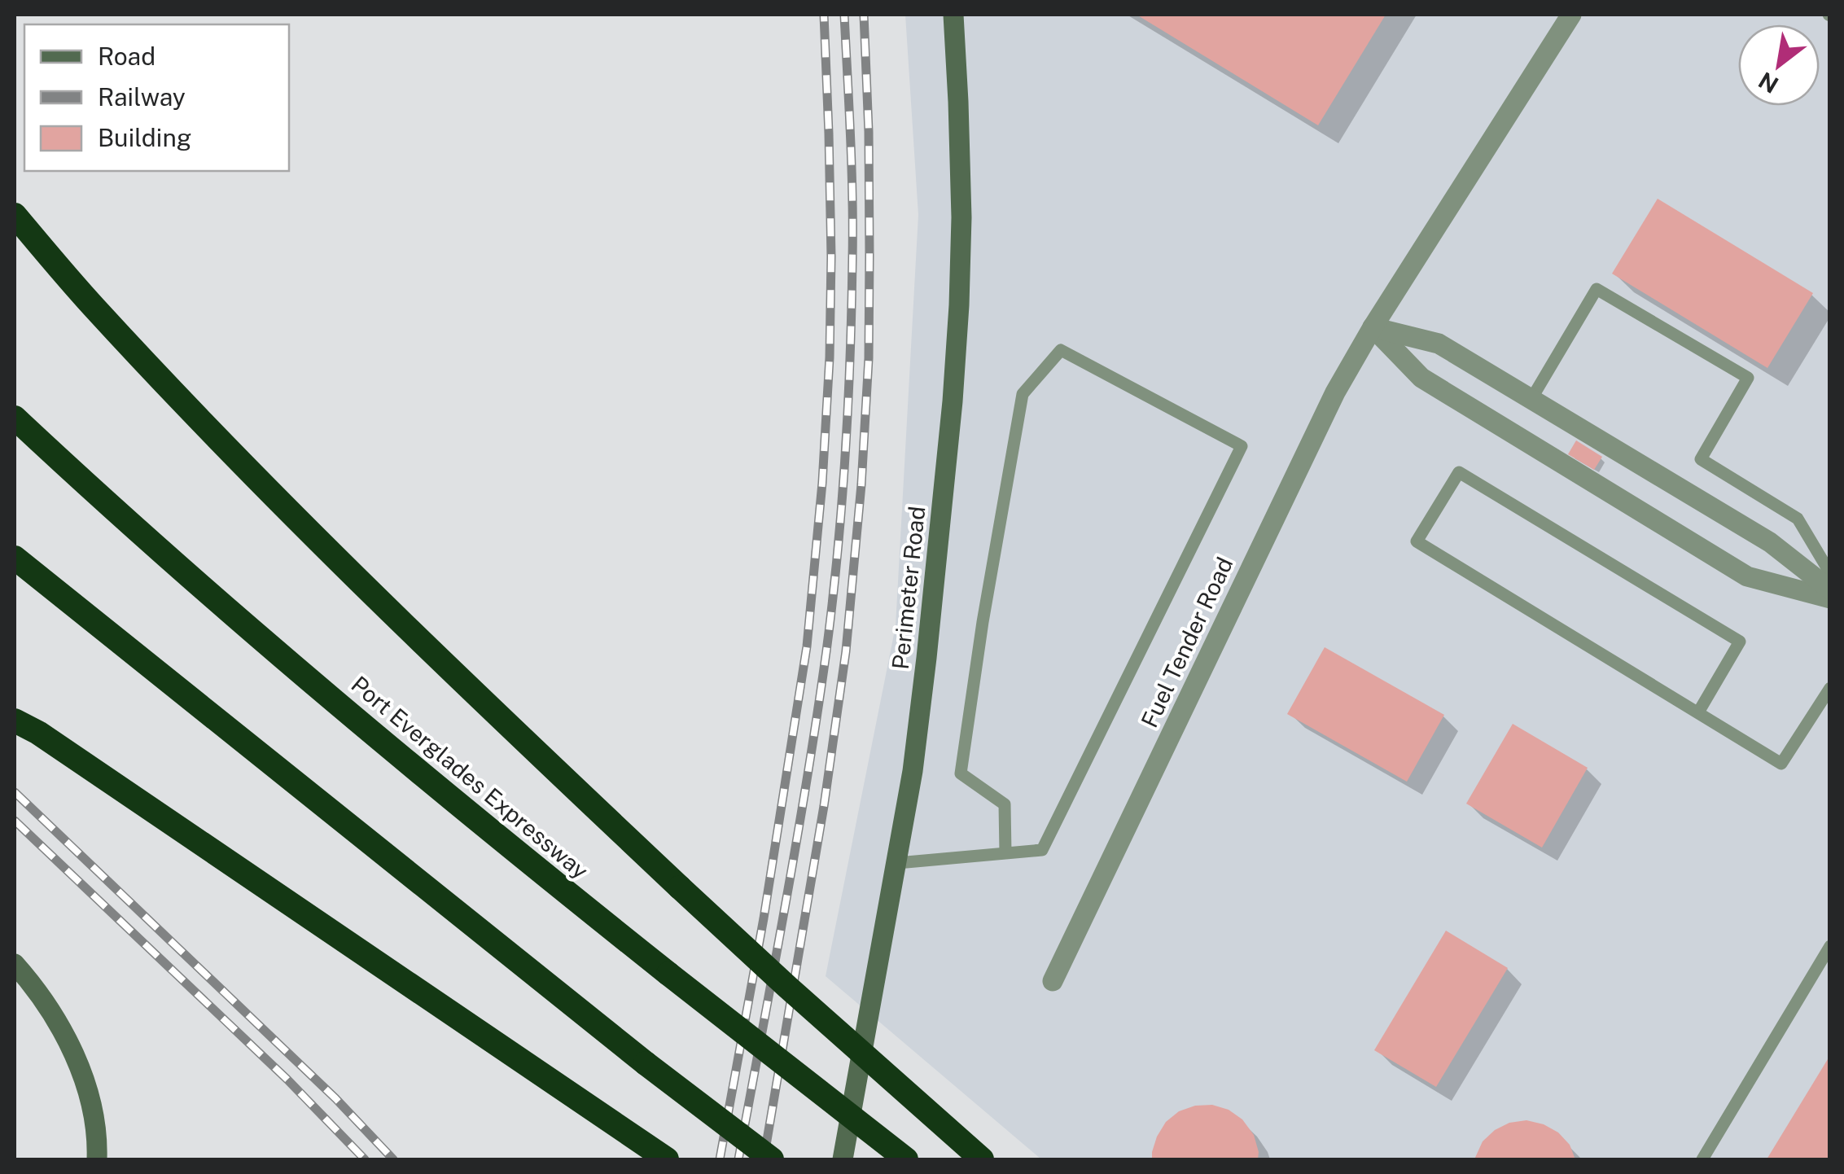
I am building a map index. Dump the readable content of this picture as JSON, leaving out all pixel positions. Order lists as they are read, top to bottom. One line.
{"streets":{"highway":["Port Everglades Expressway"],"street":["Perimeter Road","Fuel Tender Road"]},"legend":["Road","Railway","Building"],"north":"bottom left"}
